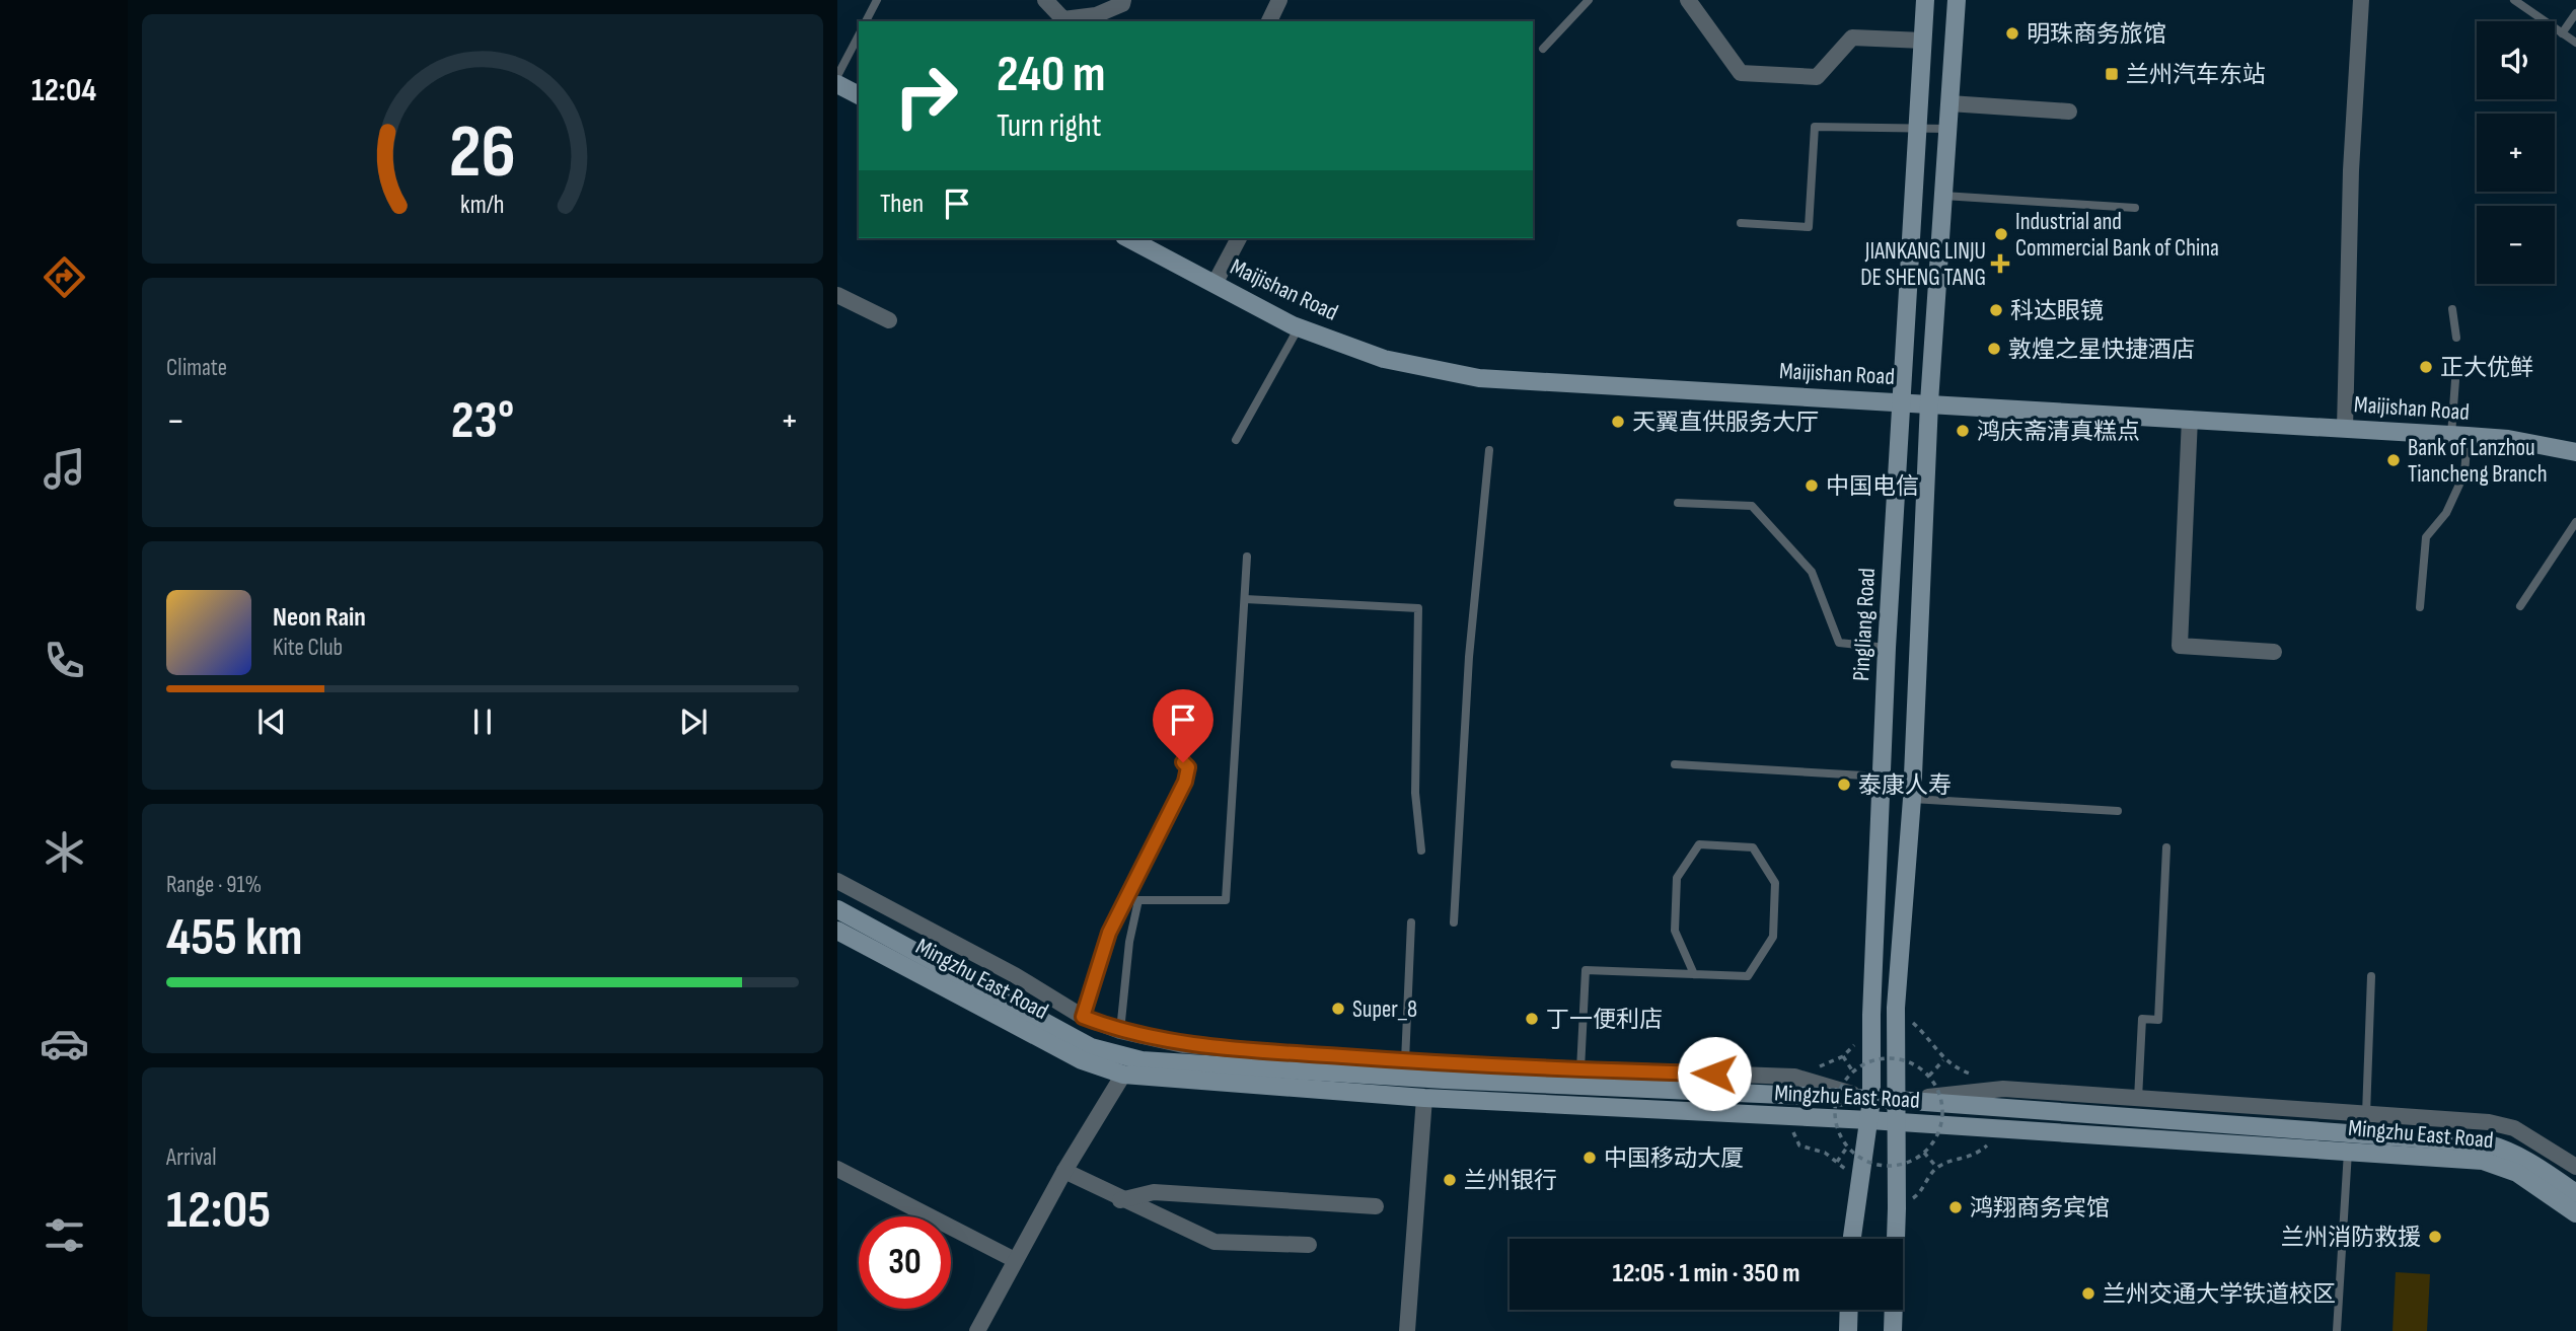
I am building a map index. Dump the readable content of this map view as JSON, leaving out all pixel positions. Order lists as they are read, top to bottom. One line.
{"streets":{"street":["Maijishan Road","Pingliang Road","Mingzhu East Road"]},"crossings":[["Maijishan Road","Pingliang Road"],["Pingliang Road","Mingzhu East Road"]],"places":{"other":["明珠商务旅馆","Industrial and Commercial Bank of China","科达眼镜","敦煌之星快捷酒店","正大优鲜","天翼直供服务大厅","鸿庆斋清真糕点","Bank of Lanzhou Tiancheng Branch","中国电信","泰康人寿","Super_8","丁一便利店","中国移动大厦","兰州银行","鸿翔商务宾馆","兰州消防救援","兰州交通大学铁道校区"],"transit":["兰州汽车东站"],"health":["JIANKANG LINJU DE SHENG TANG"]},"page":{"tabs":"12:04","map_buttons":["+","−"],"turn":["240 m","Turn right"],"then":"Then","tile":["Climate",["Range · 91%","455 km"],["Arrival","12:05"]],"heat":["−","23°","+"],"song":["Neon Rain","Kite Club"],"limit":"30","trip":"12:05 · 1 min · 350 m","gauge":["26","km/h"]}}
